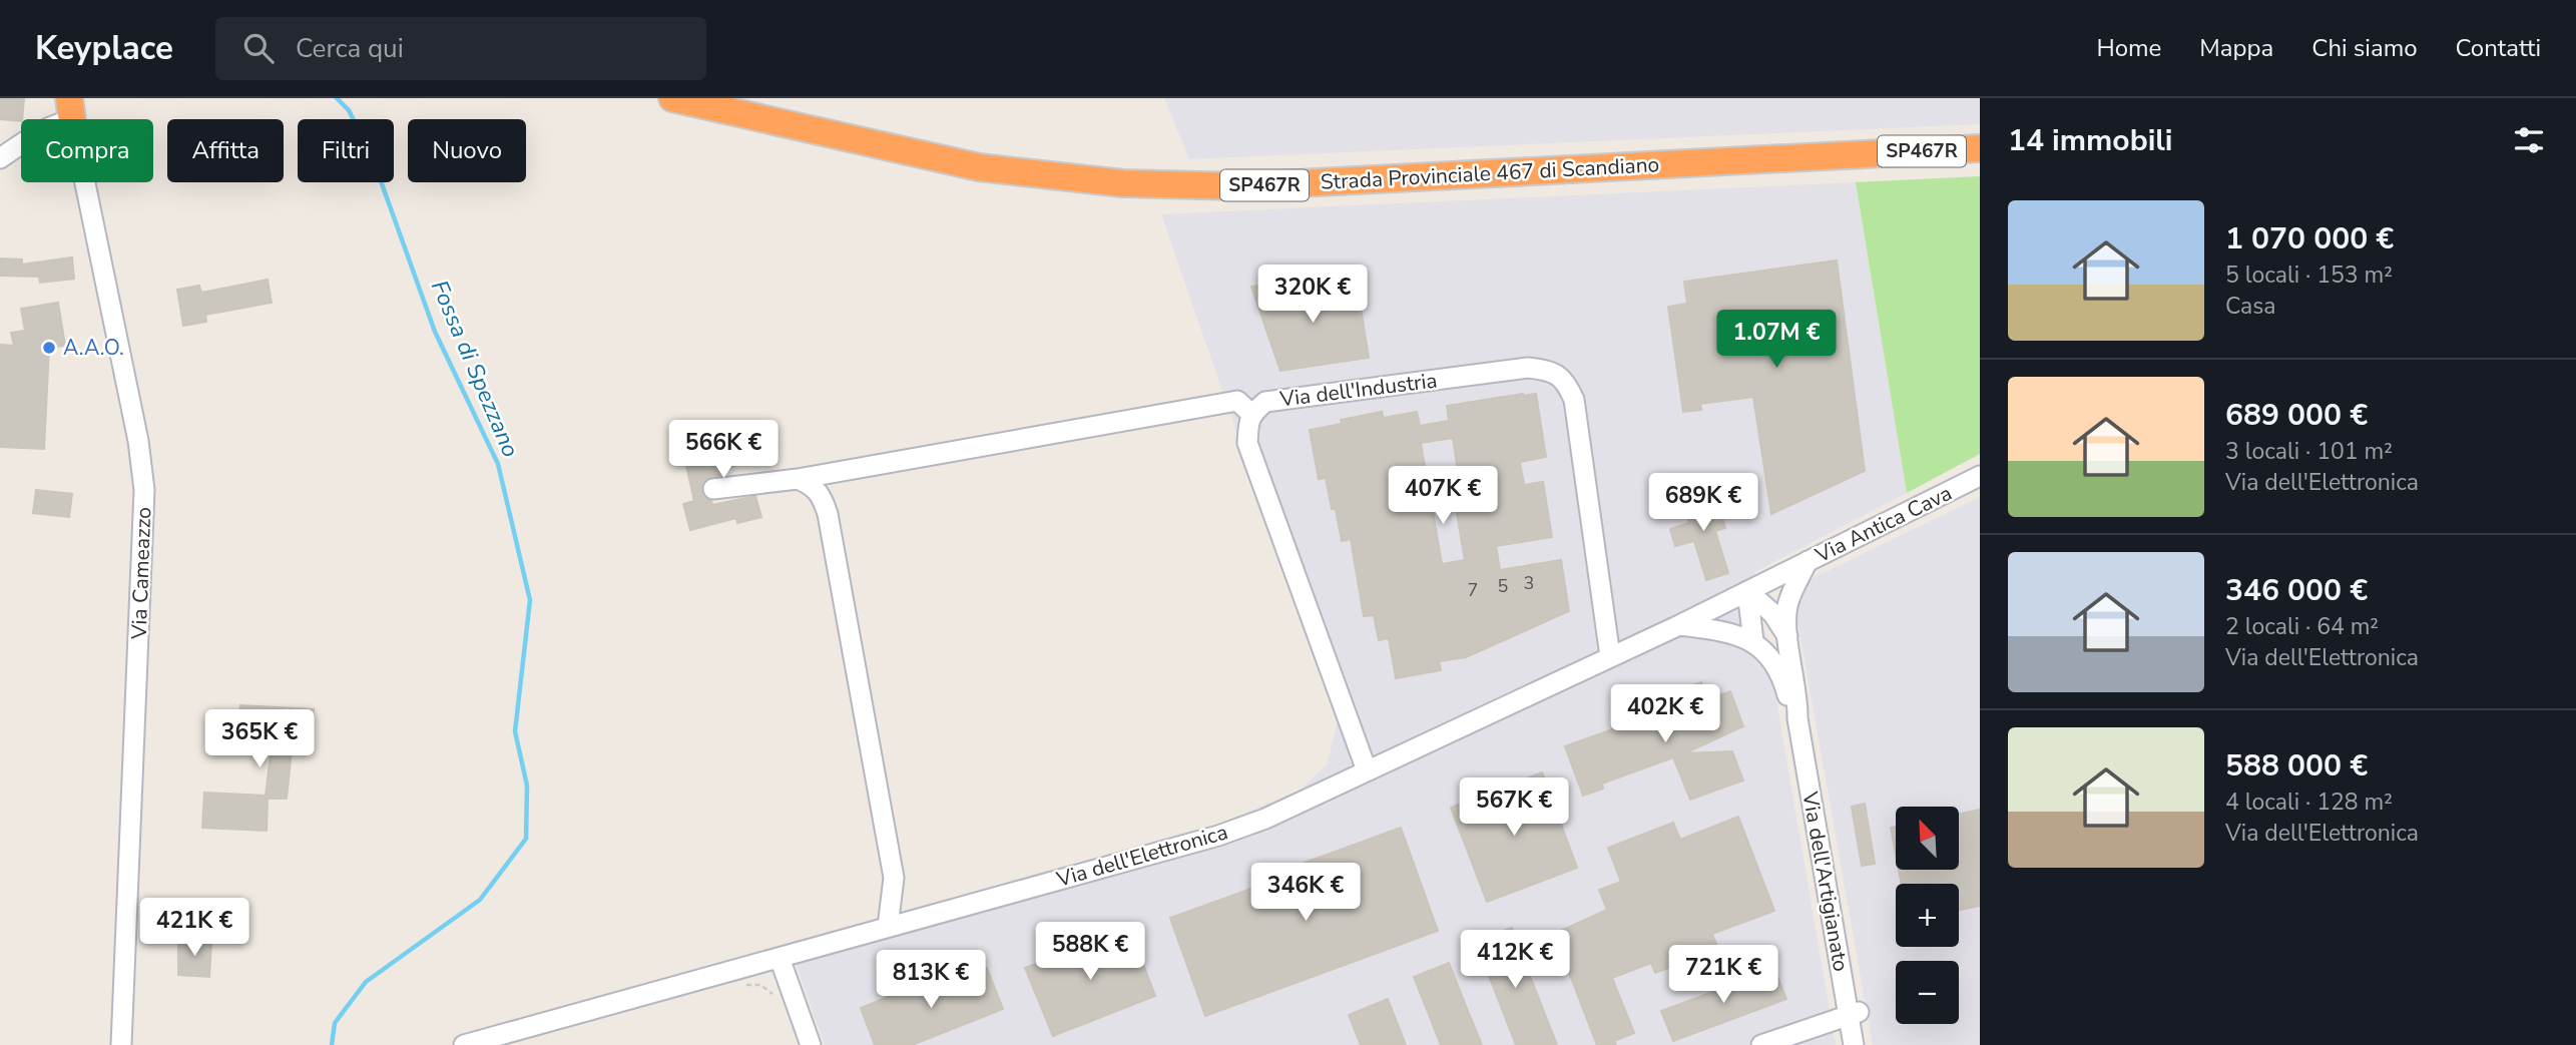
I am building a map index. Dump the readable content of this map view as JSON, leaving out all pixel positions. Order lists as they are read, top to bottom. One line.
{"streets":{"highway":["SP467R","Strada Provinciale 467 di Scandiano"],"street":["Via dell'Industria","Via Antica Cava","Via Cameazzo","Via dell'Elettronica","Via dell'Artigianato"]},"crossings":[["Via dell'Industria","Via dell'Elettronica"],["Via Antica Cava","Via dell'Elettronica"],["Via Antica Cava","Via dell'Artigianato"],["Via dell'Elettronica","Via dell'Artigianato"]],"water":["Fossa di Spezzano"],"places":["A.A.O."],"house_numbers":["3","5","7"],"north":"top left","page":{"header":"Keyplace","search":"Cerca qui","nav":["Home","Mappa","Chi siamo","Contatti"],"heading":"14 immobili","chip":["Compra","Affitta","Filtri","Nuovo"],"list":[{"name":"1 070 000 €","note":"5 locali · 153 m² · Casa"},{"name":"689 000 €","note":"3 locali · 101 m² · Via dell'Elettronica"},{"name":"346 000 €","note":"2 locali · 64 m² · Via dell'Elettronica"},{"name":"588 000 €","note":"4 locali · 128 m² · Via dell'Elettronica"}],"price":["320K €","1.07M €","566K €","407K €","689K €","402K €","365K €","567K €","346K €","421K €","588K €","412K €","721K €","813K €"],"map_buttons":["+","−"]}}
